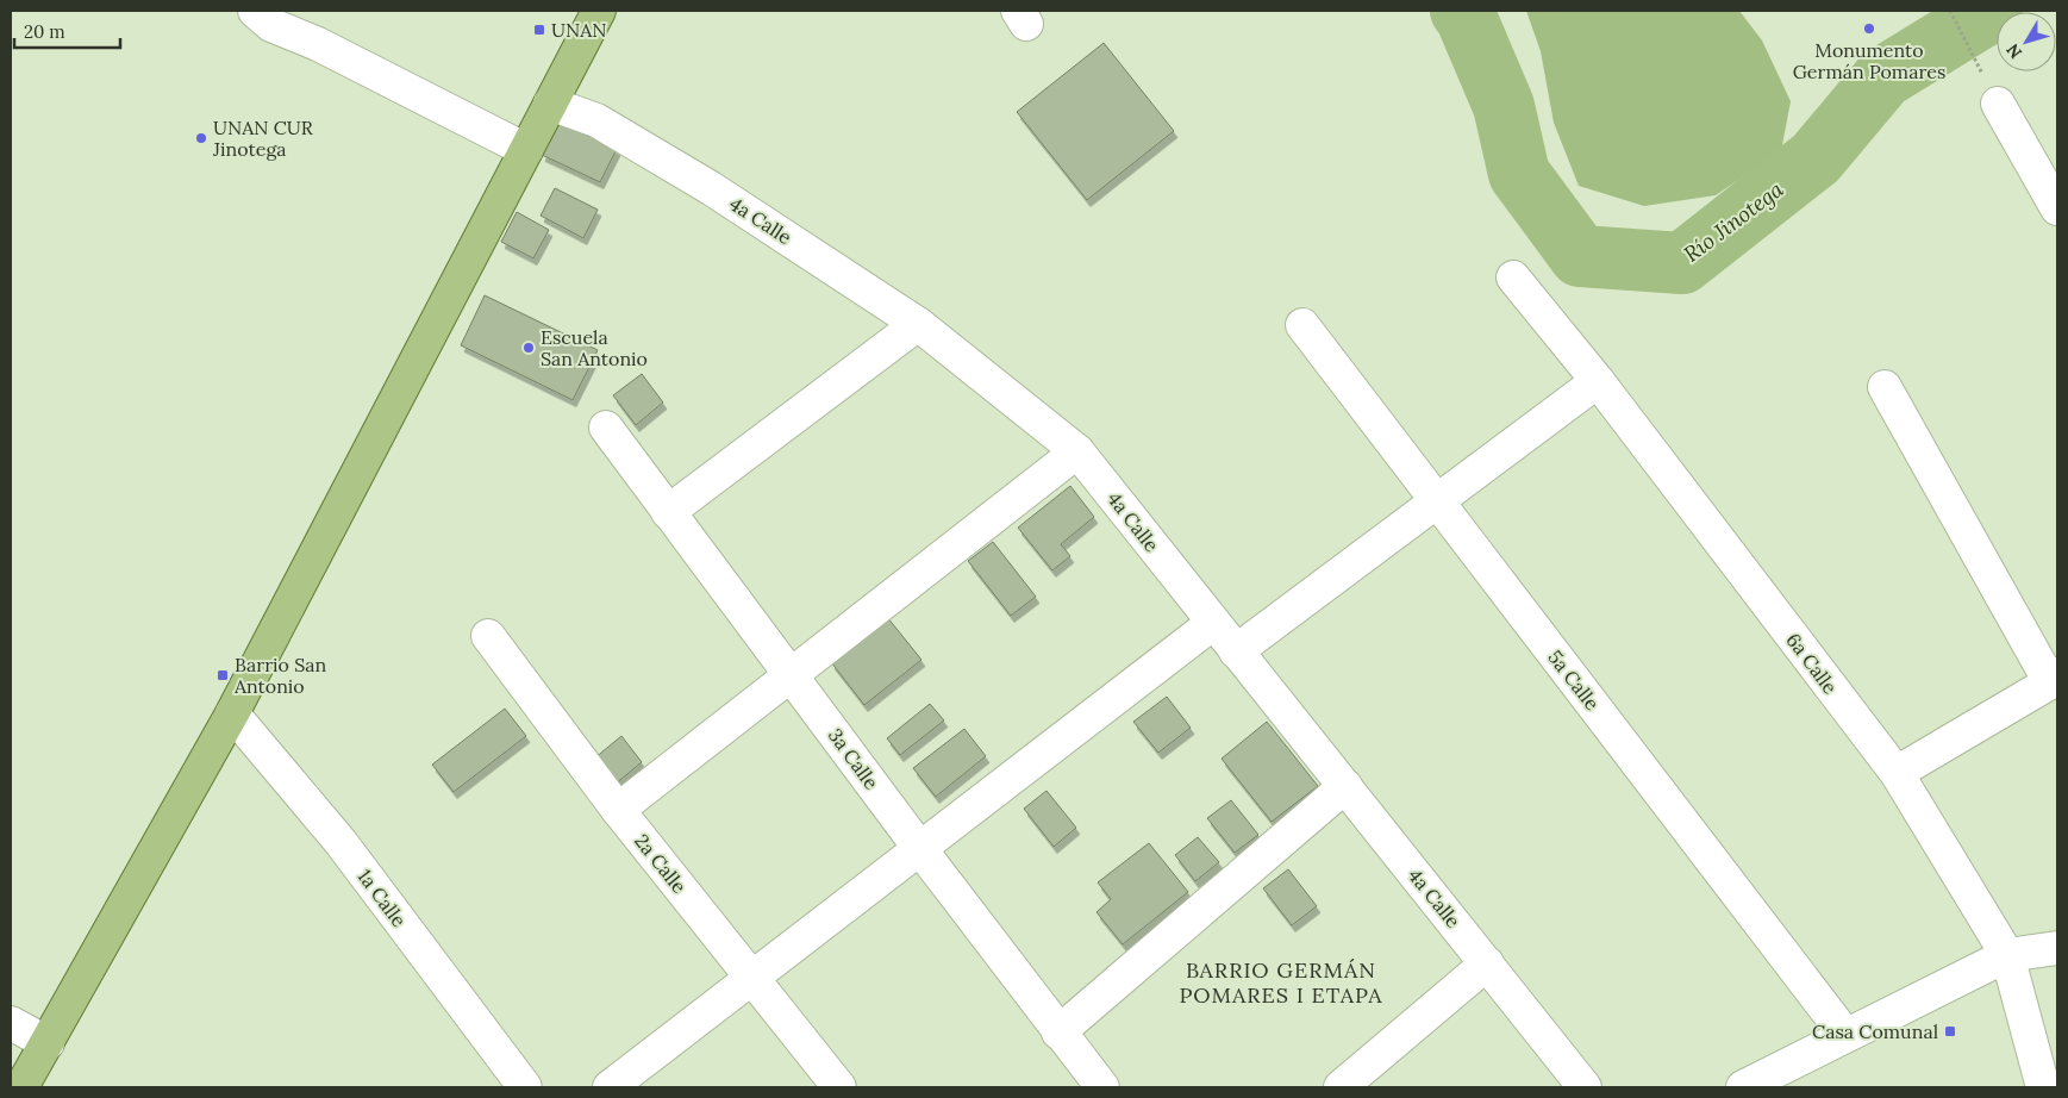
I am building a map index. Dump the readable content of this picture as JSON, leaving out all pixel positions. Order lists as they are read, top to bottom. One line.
{"streets":{"street":["4a Calle","6a Calle","5a Calle","3a Calle","2a Calle","1a Calle"]},"districts":["BARRIO GERMÁN POMARES I ETAPA"],"water":["Río Jinotega"],"places":{"other":["Monumento Germán Pomares","UNAN CUR Jinotega","Escuela San Antonio"],"transit":["UNAN","Barrio San Antonio","Casa Comunal"]},"scale_bar":"20 m","north":"bottom left"}
